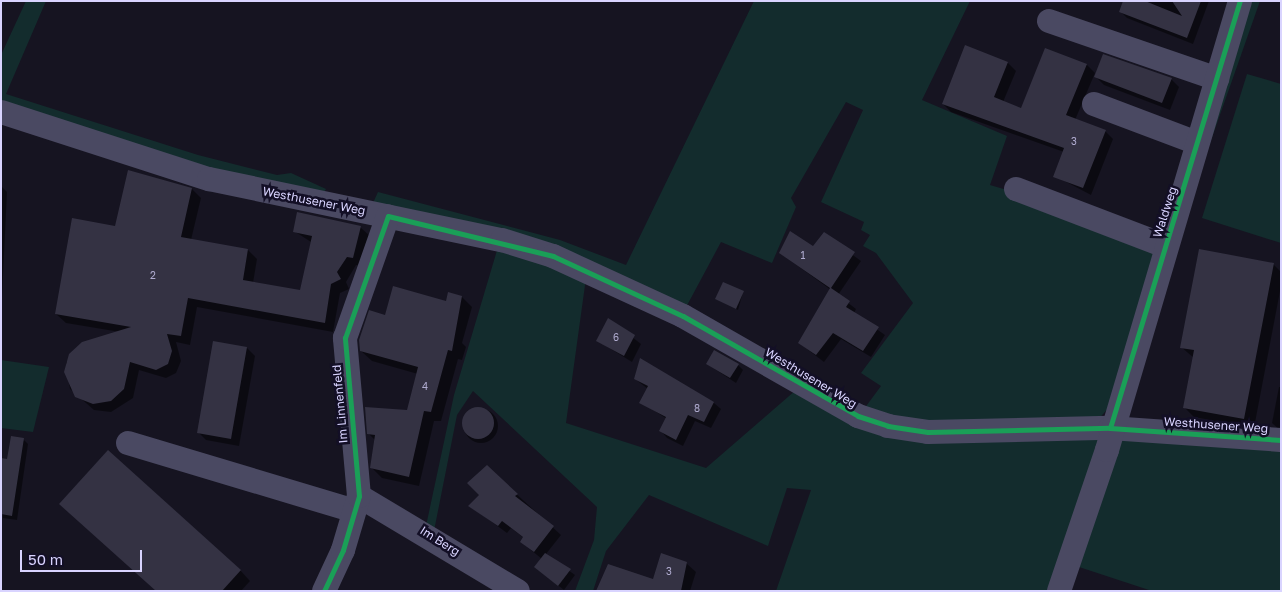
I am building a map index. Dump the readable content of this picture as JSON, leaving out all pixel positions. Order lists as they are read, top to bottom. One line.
{"streets":{"street":["Westhusener Weg","Waldweg","Im Linnenfeld","Im Berg"]},"crossings":[["Westhusener Weg","Waldweg"],["Westhusener Weg","Im Linnenfeld"],["Im Linnenfeld","Im Berg"]],"house_numbers":["3","1","2","6","4","8","3"],"scale_bar":"50 m"}
